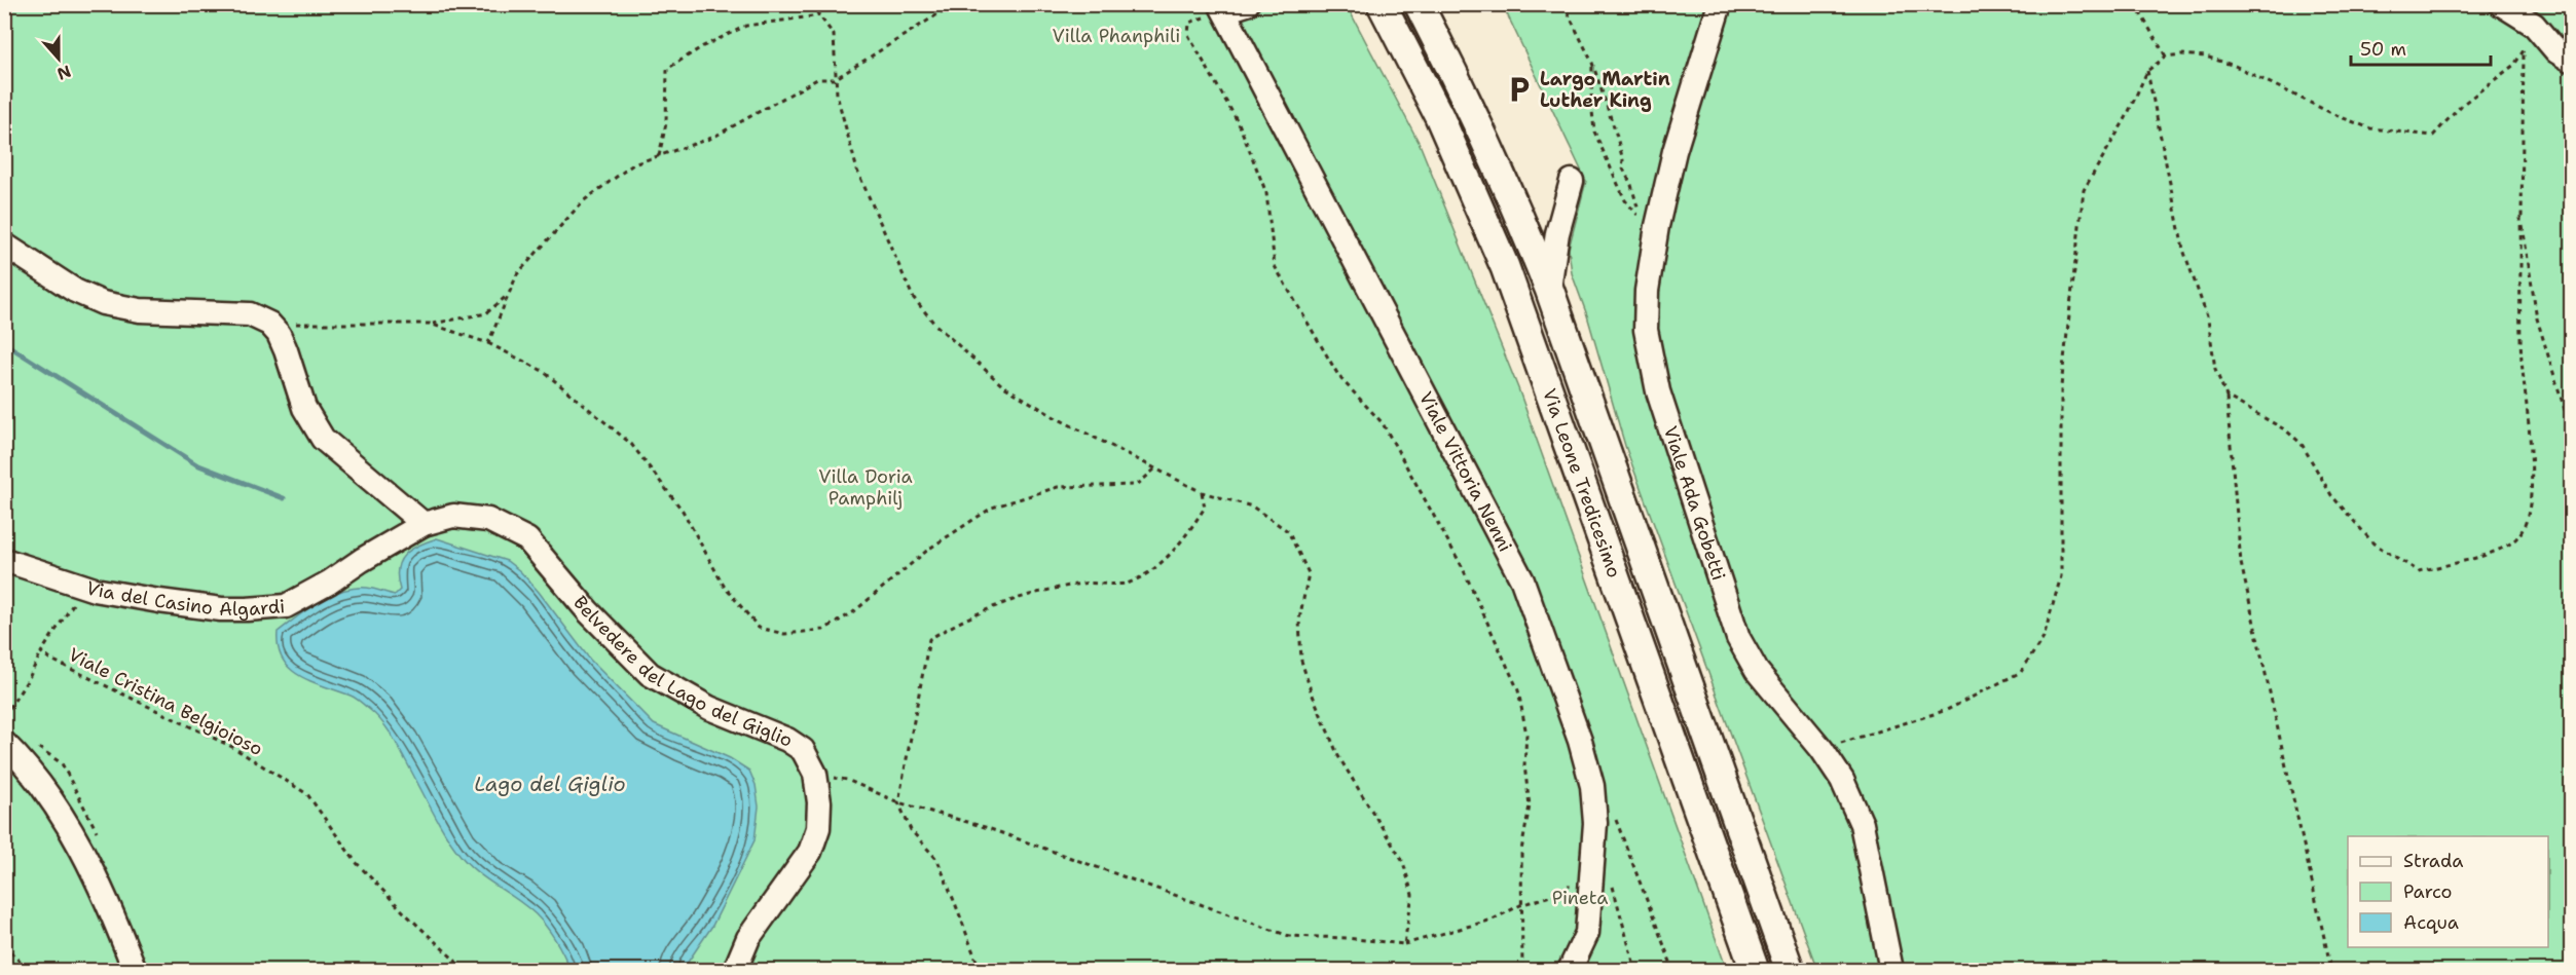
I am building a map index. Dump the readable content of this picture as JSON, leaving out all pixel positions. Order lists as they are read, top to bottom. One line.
{"streets":{"main road":["Via Leone Tredicesimo"],"street":["Viale Vittoria Nenni","Viale Ada Gobetti","Via del Casino Algardi","Belvedere del Lago del Giglio"],"path":["Viale Cristina Belgioioso"]},"crossings":[["Via del Casino Algardi","Belvedere del Lago del Giglio"],["Via del Casino Algardi","Viale Cristina Belgioioso"]],"water":["Lago del Giglio"],"parks":["Villa Phanphili","Villa Doria Pamphilj","Pineta"],"places":{"parking":["Largo Martin Luther King"]},"legend":["Strada","Parco","Acqua"],"scale_bar":"50 m","north":"bottom"}
